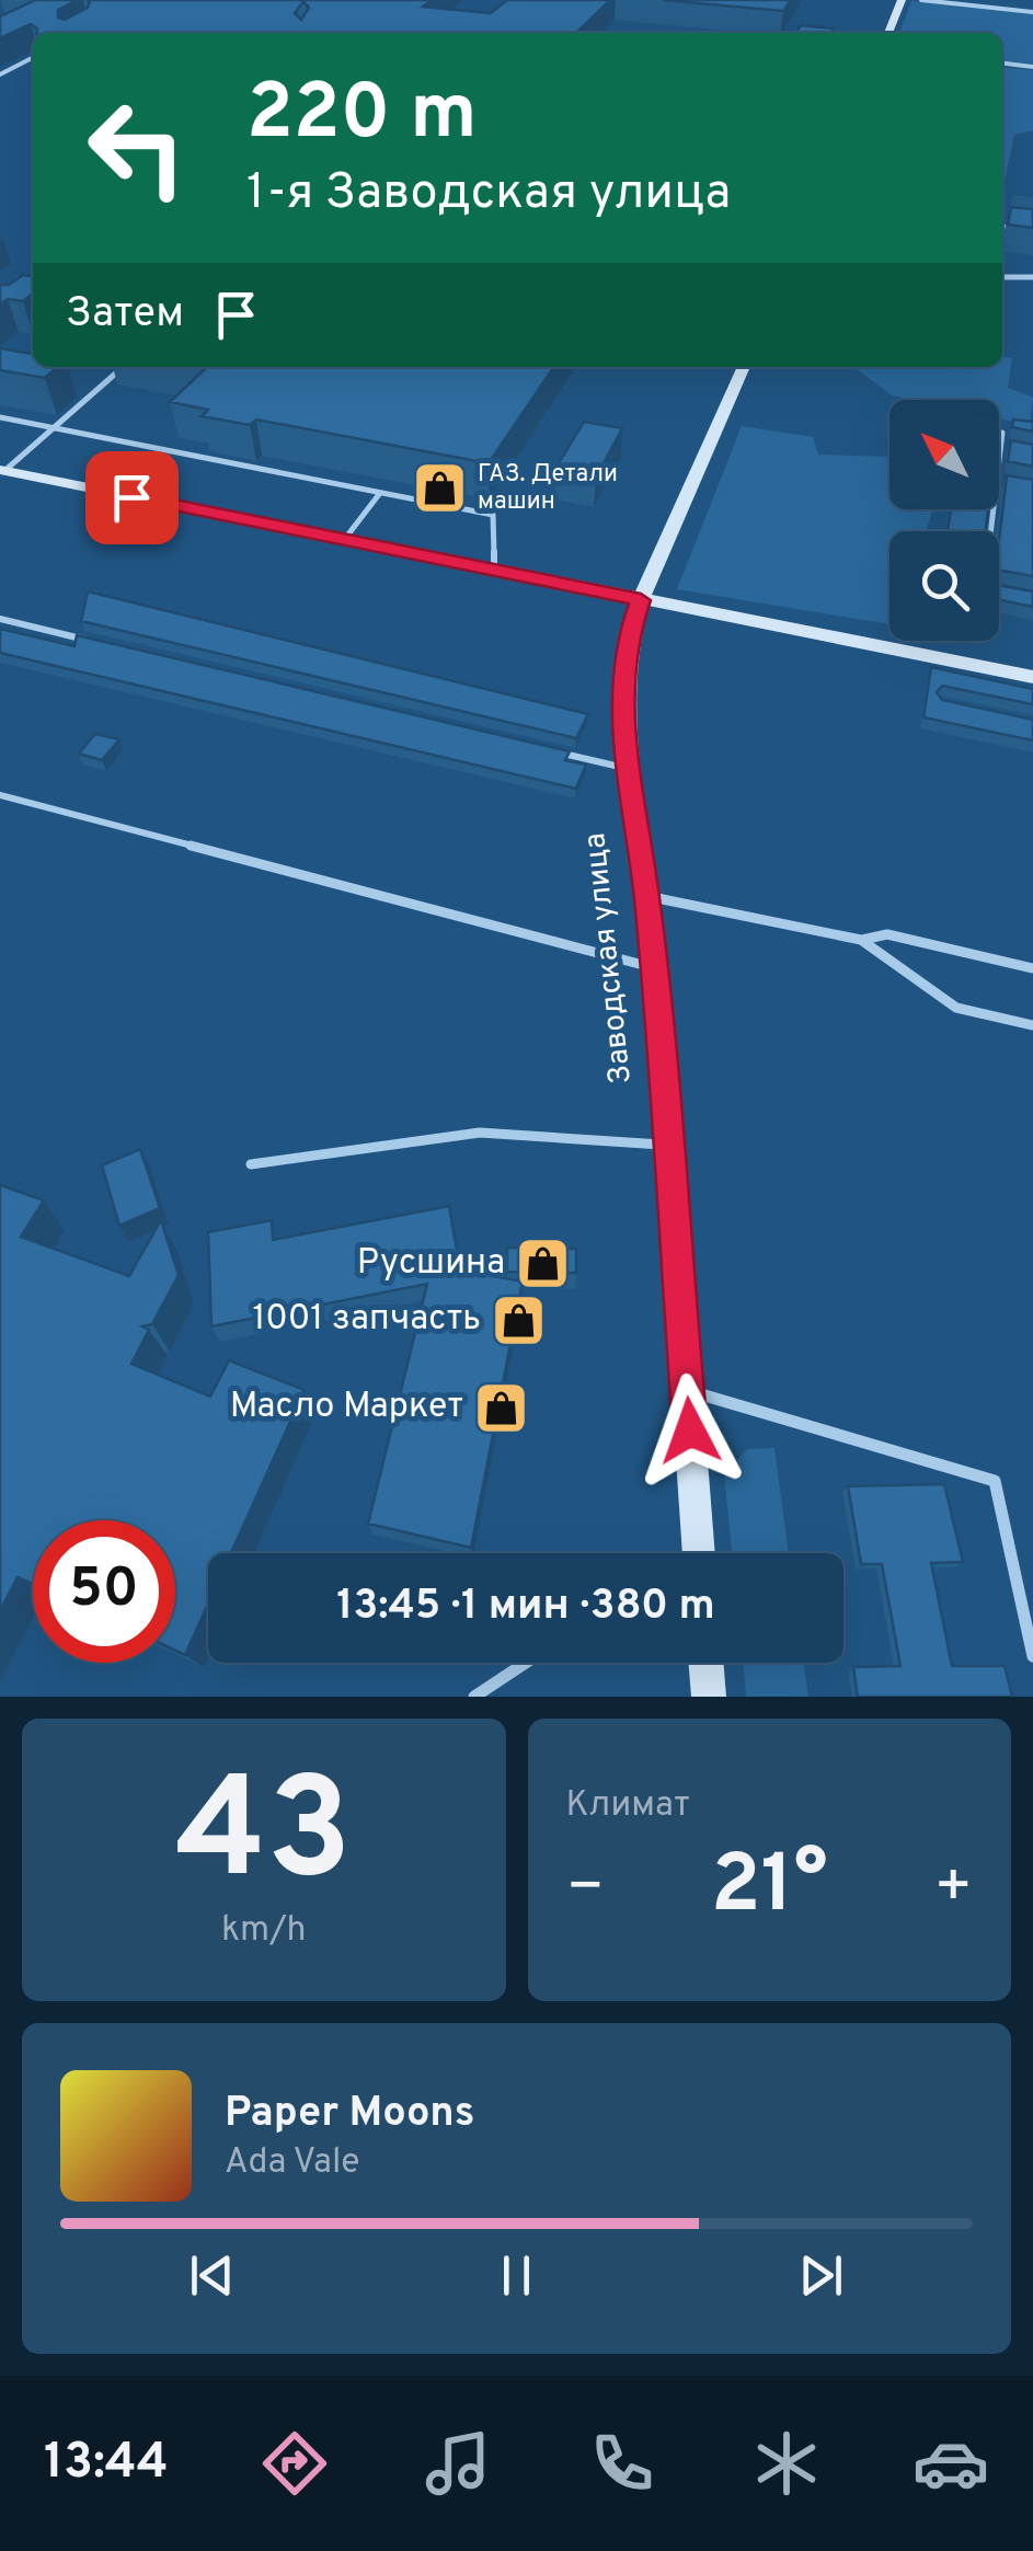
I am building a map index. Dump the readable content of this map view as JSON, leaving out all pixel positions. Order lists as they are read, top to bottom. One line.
{"streets":{"main road":["Заводская улица"]},"places":{"shop":["ГАЗ. Детали машин","Русшина","1001 запчасть","Масло Маркет"]},"north":"top left","page":{"turn":["220 m","1-я Заводская улица"],"then":"Затем","limit":"50","trip":"13:45 · 1 мин · 380 m","tile":[["43","km/h"],"Климат"],"heat":["−","21°","+"],"song":["Paper Moons","Ada Vale"],"tabs":"13:44"}}
